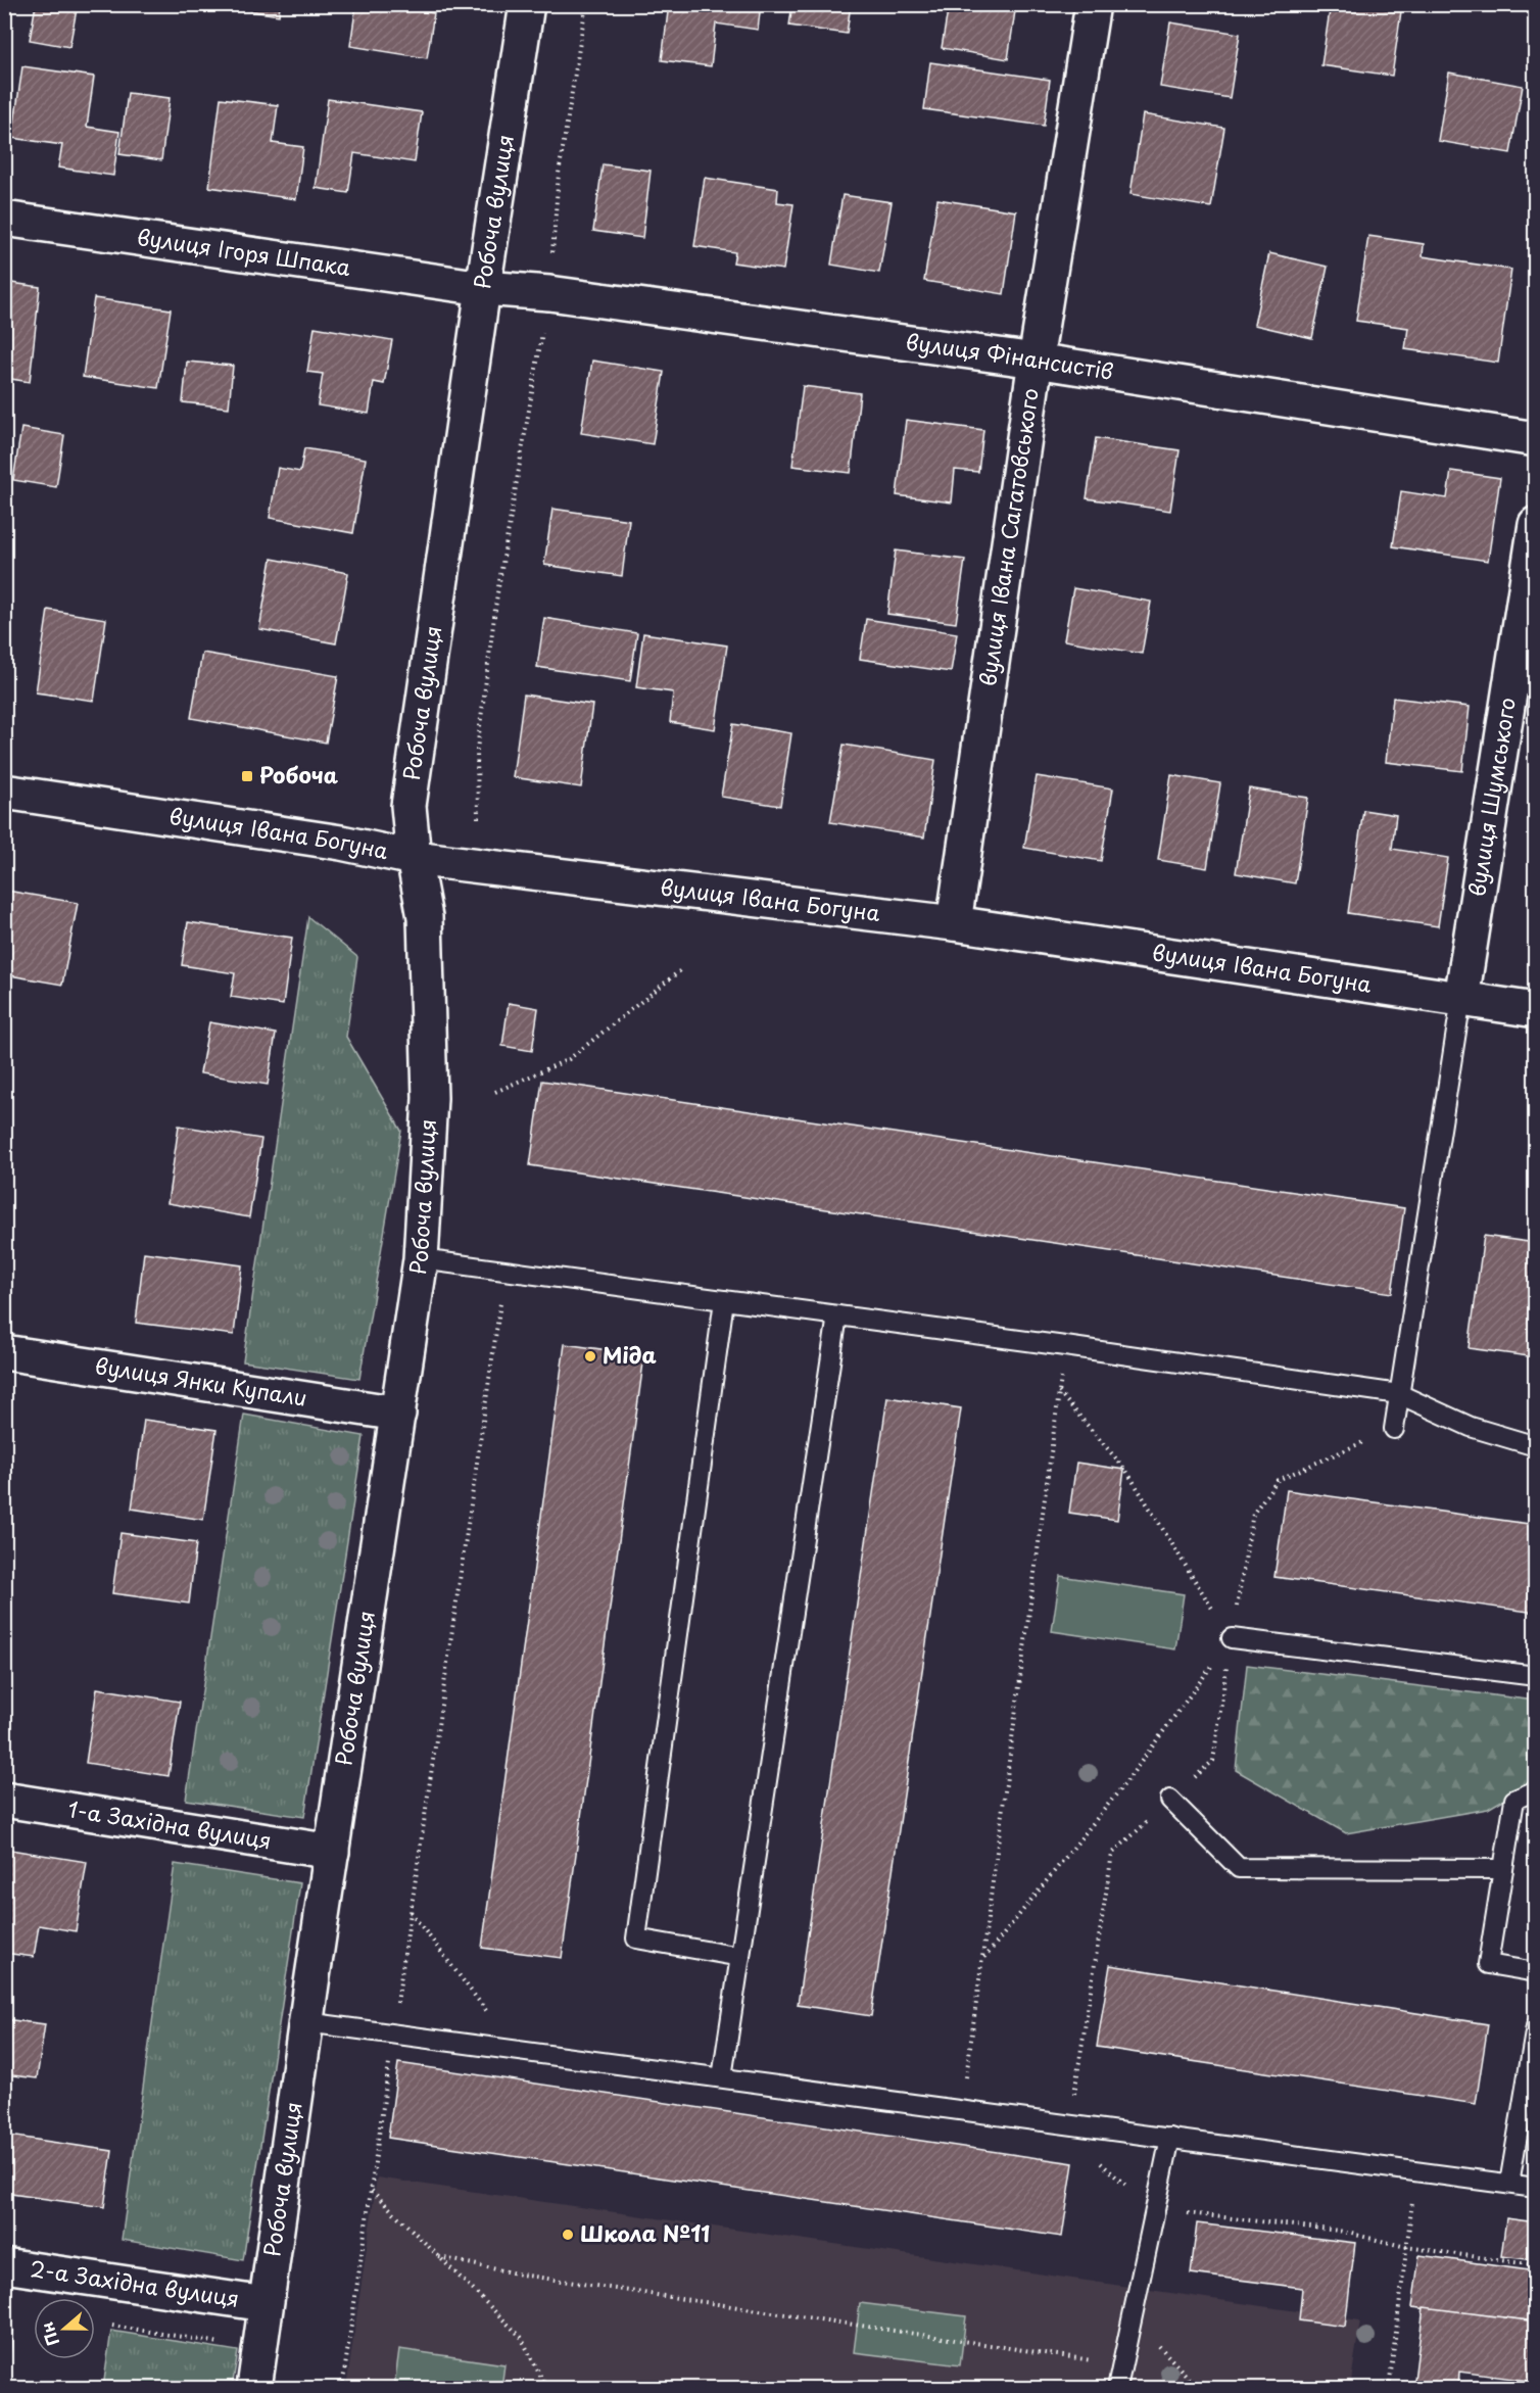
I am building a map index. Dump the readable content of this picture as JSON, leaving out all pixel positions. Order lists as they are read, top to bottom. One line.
{"streets":{"street":["Робоча вулиця","вулиця Ігоря Шпака","вулиця Фінансистів","вулиця Івана Сагатовського","вулиця Шумського","вулиця Івана Богуна","вулиця Янки Купали","1-а Західна вулиця","2-а Західна вулиця"]},"crossings":[["Робоча вулиця","вулиця Ігоря Шпака"],["Робоча вулиця","вулиця Фінансистів"],["Робоча вулиця","вулиця Івана Богуна"],["Робоча вулиця","вулиця Янки Купали"],["Робоча вулиця","1-а Західна вулиця"],["Робоча вулиця","2-а Західна вулиця"],["вулиця Ігоря Шпака","вулиця Фінансистів"],["вулиця Фінансистів","вулиця Івана Сагатовського"],["вулиця Івана Сагатовського","вулиця Івана Богуна"],["вулиця Шумського","вулиця Івана Богуна"]],"places":{"transit":["Робоча"],"other":["Міда","Школа №11"]},"north":"left"}
